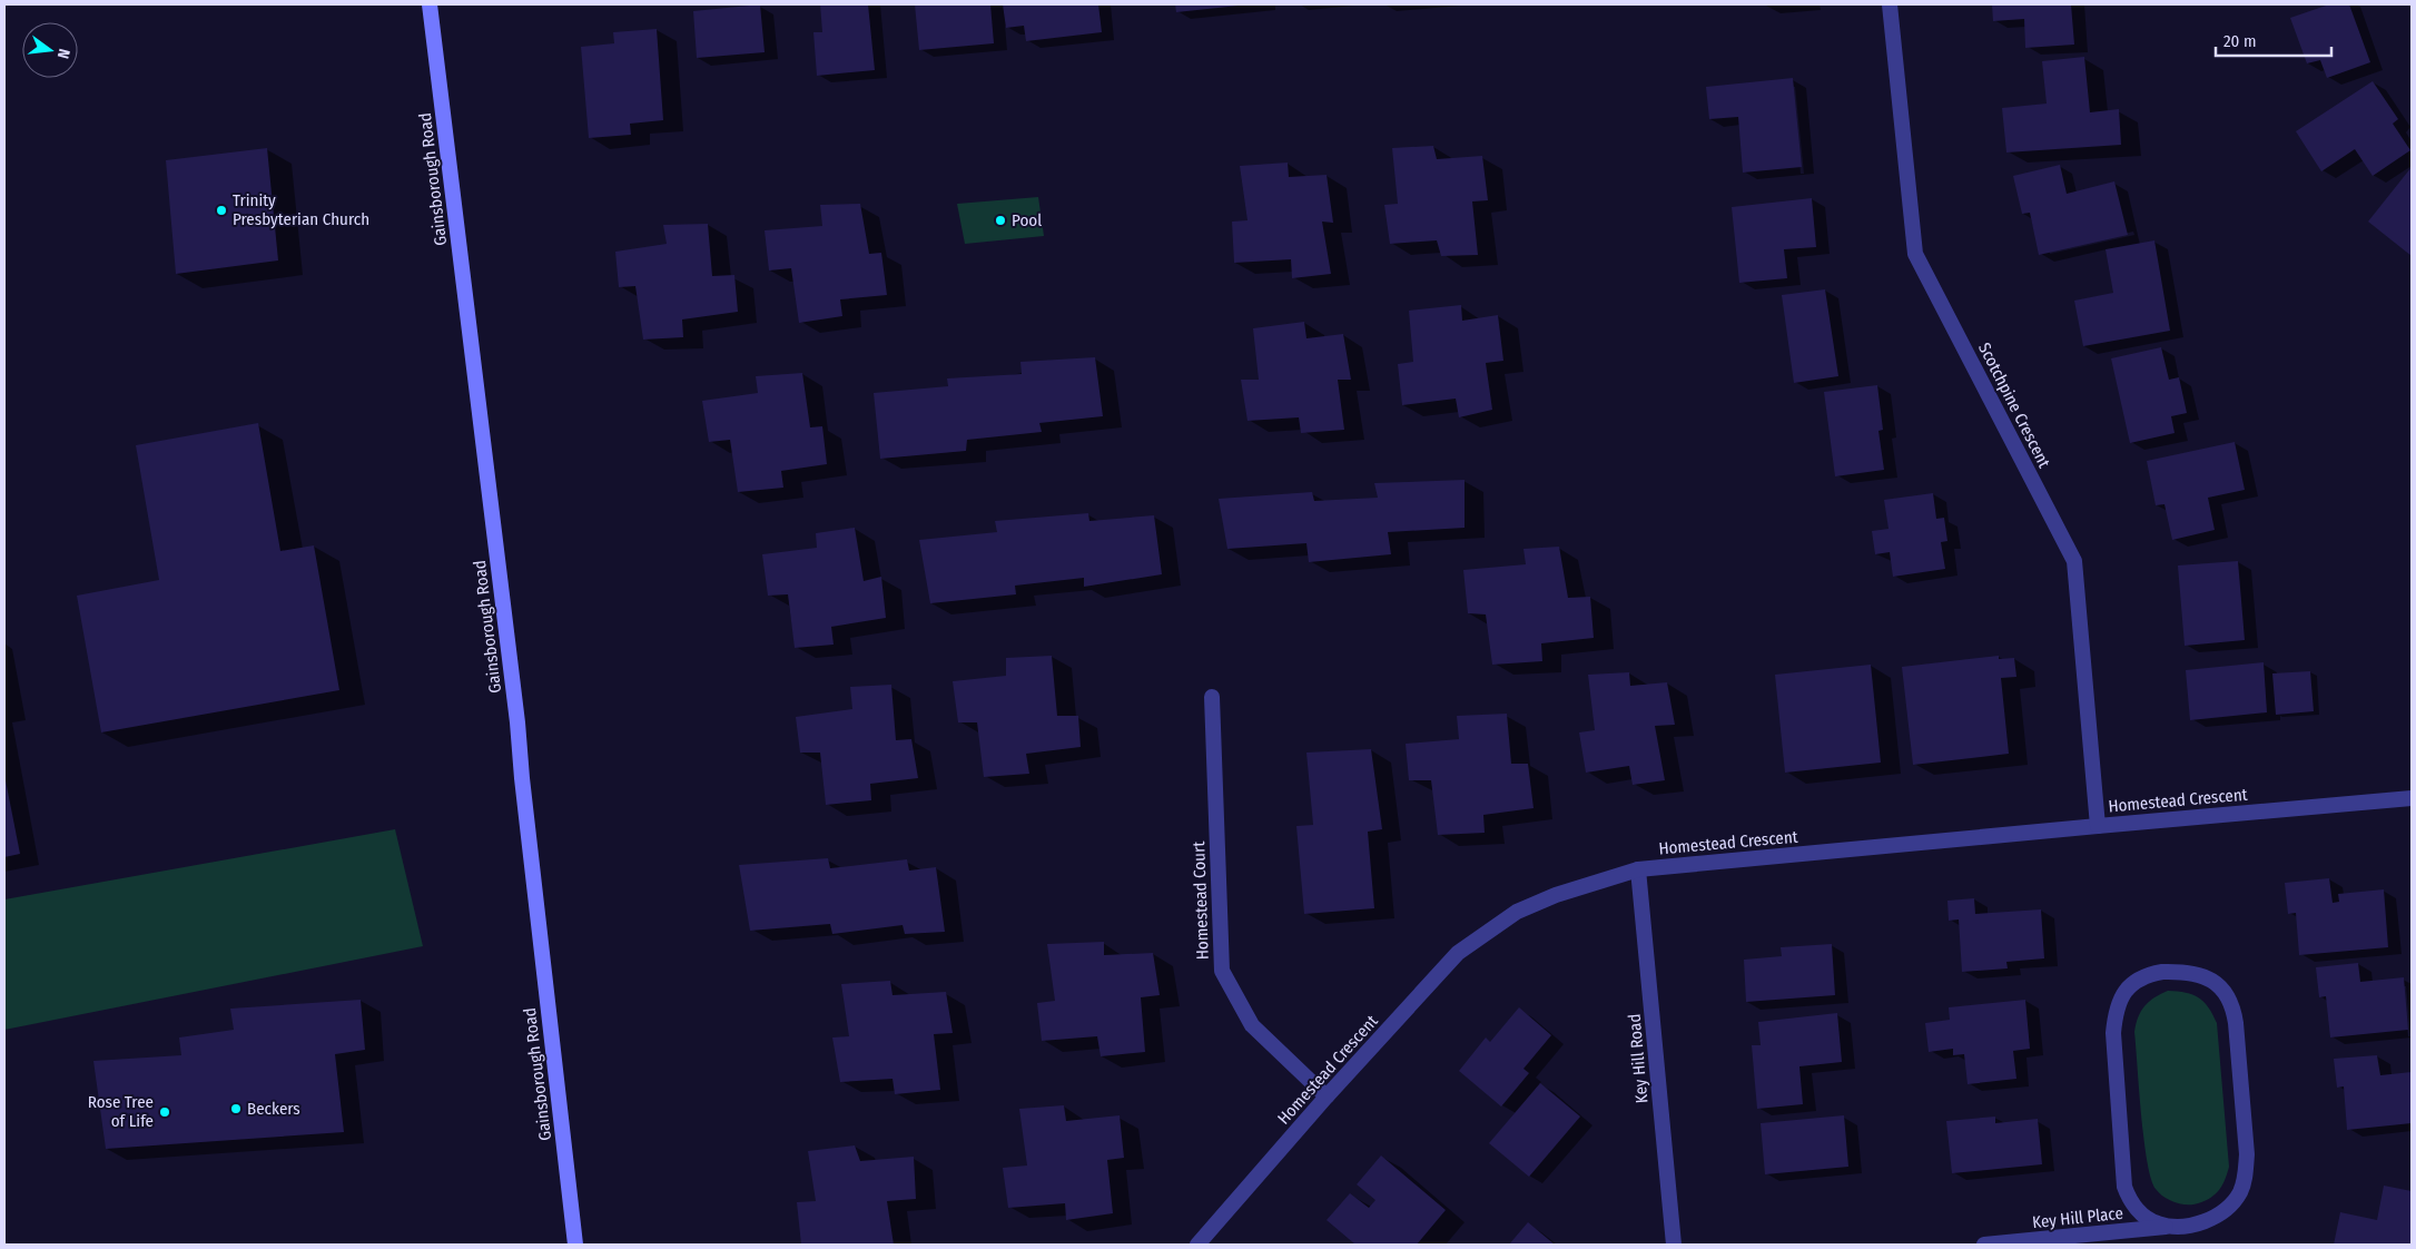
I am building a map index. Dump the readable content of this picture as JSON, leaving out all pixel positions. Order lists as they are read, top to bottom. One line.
{"streets":{"main road":["Gainsborough Road"],"street":["Scotchpine Crescent","Homestead Crescent","Homestead Court","Key Hill Road","Key Hill Place"]},"crossings":[["Scotchpine Crescent","Homestead Crescent"],["Homestead Crescent","Homestead Court"],["Homestead Crescent","Key Hill Road"]],"places":["Trinity Presbyterian Church","Pool","Beckers","Rose Tree of Life"],"scale_bar":"20 m","north":"right"}
